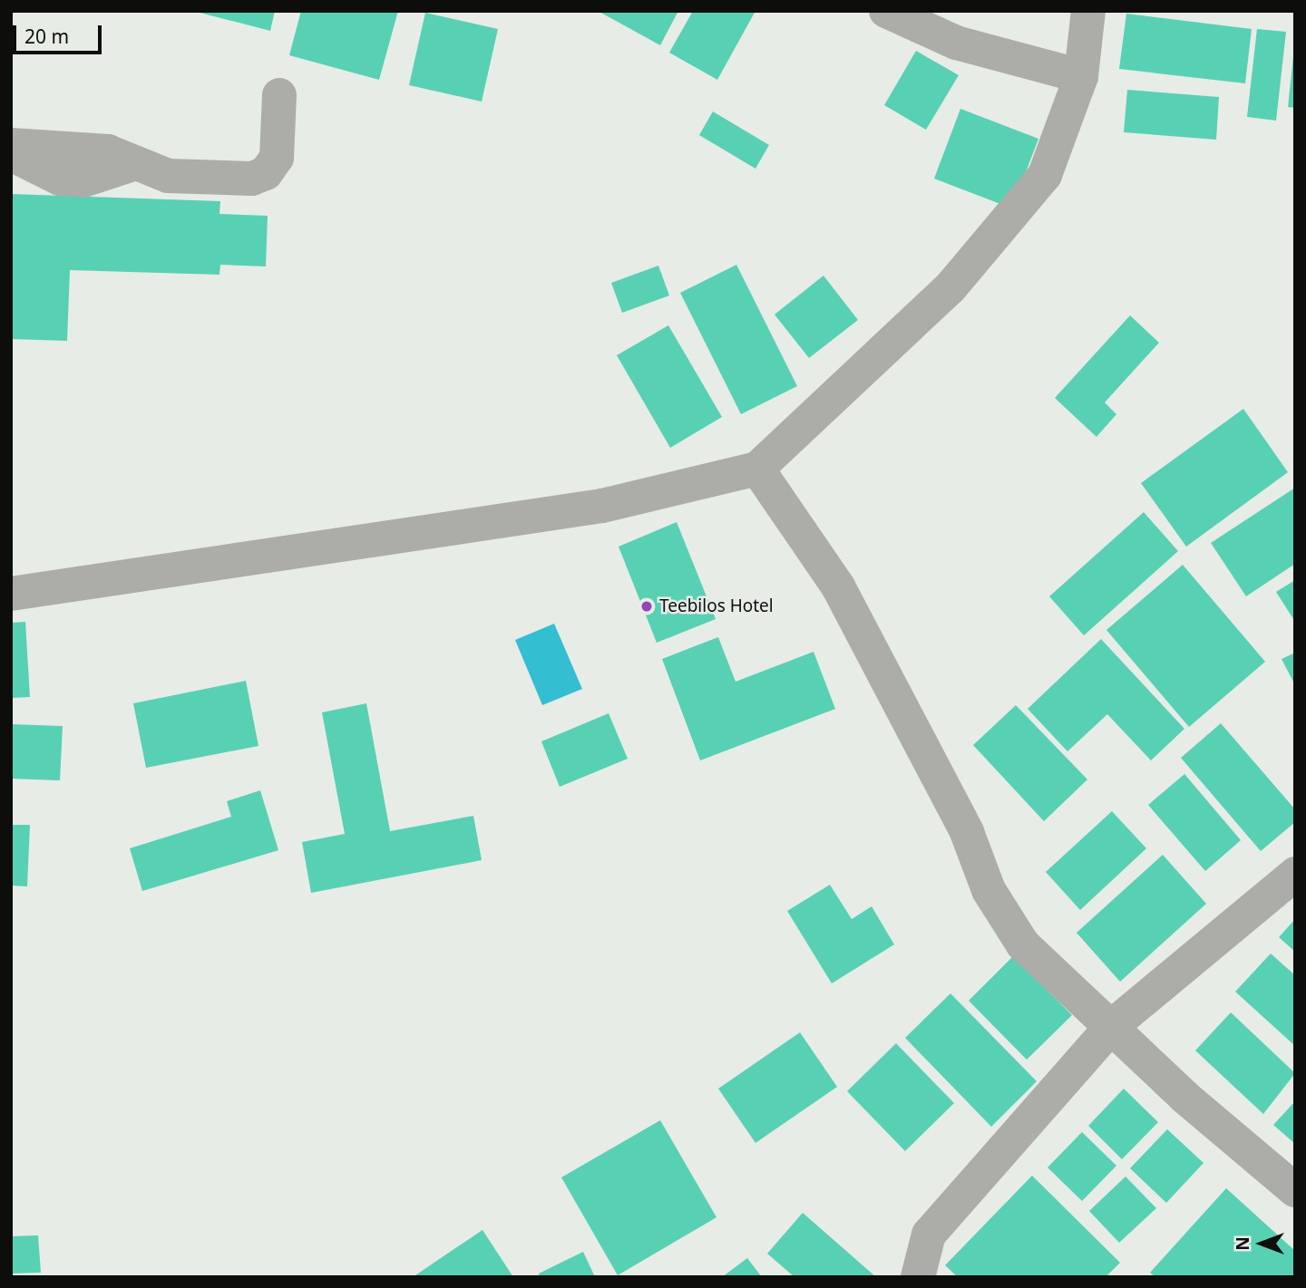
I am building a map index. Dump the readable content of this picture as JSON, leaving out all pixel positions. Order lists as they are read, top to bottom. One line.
{"places":["Teebilos Hotel"],"scale_bar":"20 m","north":"left"}
